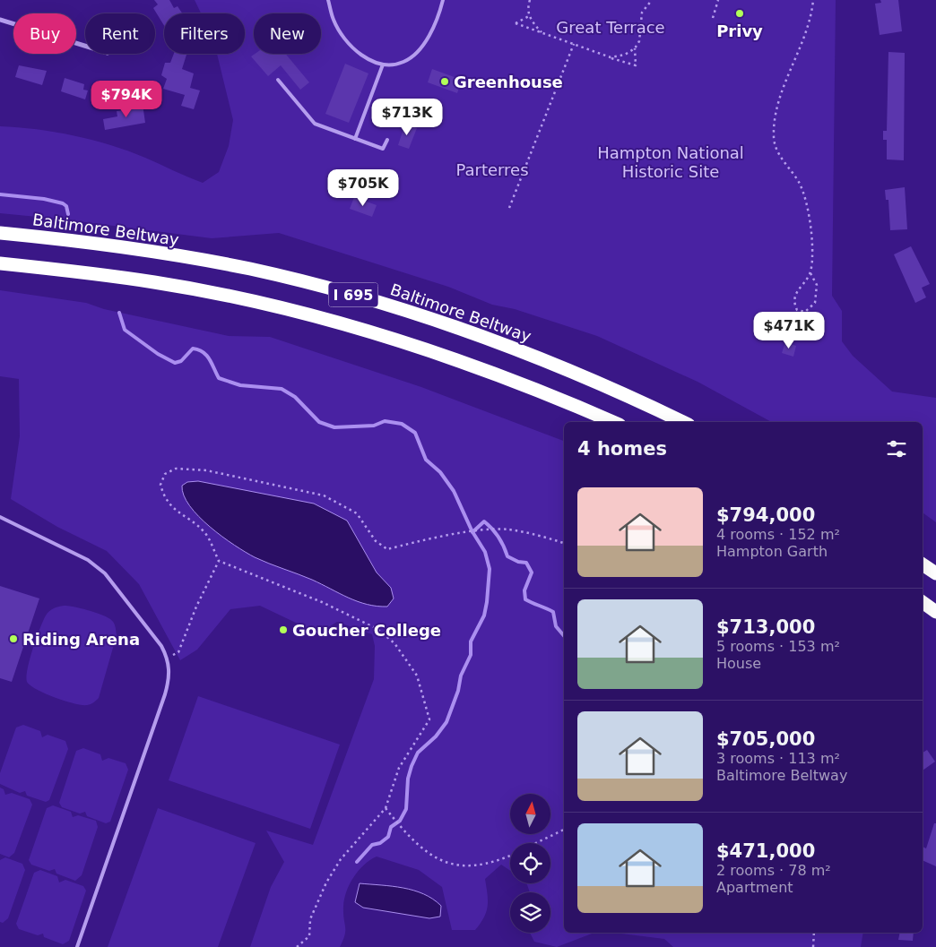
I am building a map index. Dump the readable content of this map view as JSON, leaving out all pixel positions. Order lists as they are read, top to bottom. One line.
{"streets":{"highway":["Baltimore Beltway","I 695"]},"parks":["Great Terrace","Hampton National Historic Site","Parterres"],"places":["Privy","Greenhouse","Goucher College","Riding Arena"],"north":"top","page":{"chip":["Buy","Rent","Filters","New"],"price":["$794K","$713K","$705K","$471K"],"heading":"4 homes","list":[{"name":"$794,000","note":"4 rooms · 152 m² · Hampton Garth"},{"name":"$713,000","note":"5 rooms · 153 m² · House"},{"name":"$705,000","note":"3 rooms · 113 m² · Baltimore Beltway"},{"name":"$471,000","note":"2 rooms · 78 m² · Apartment"}]}}
